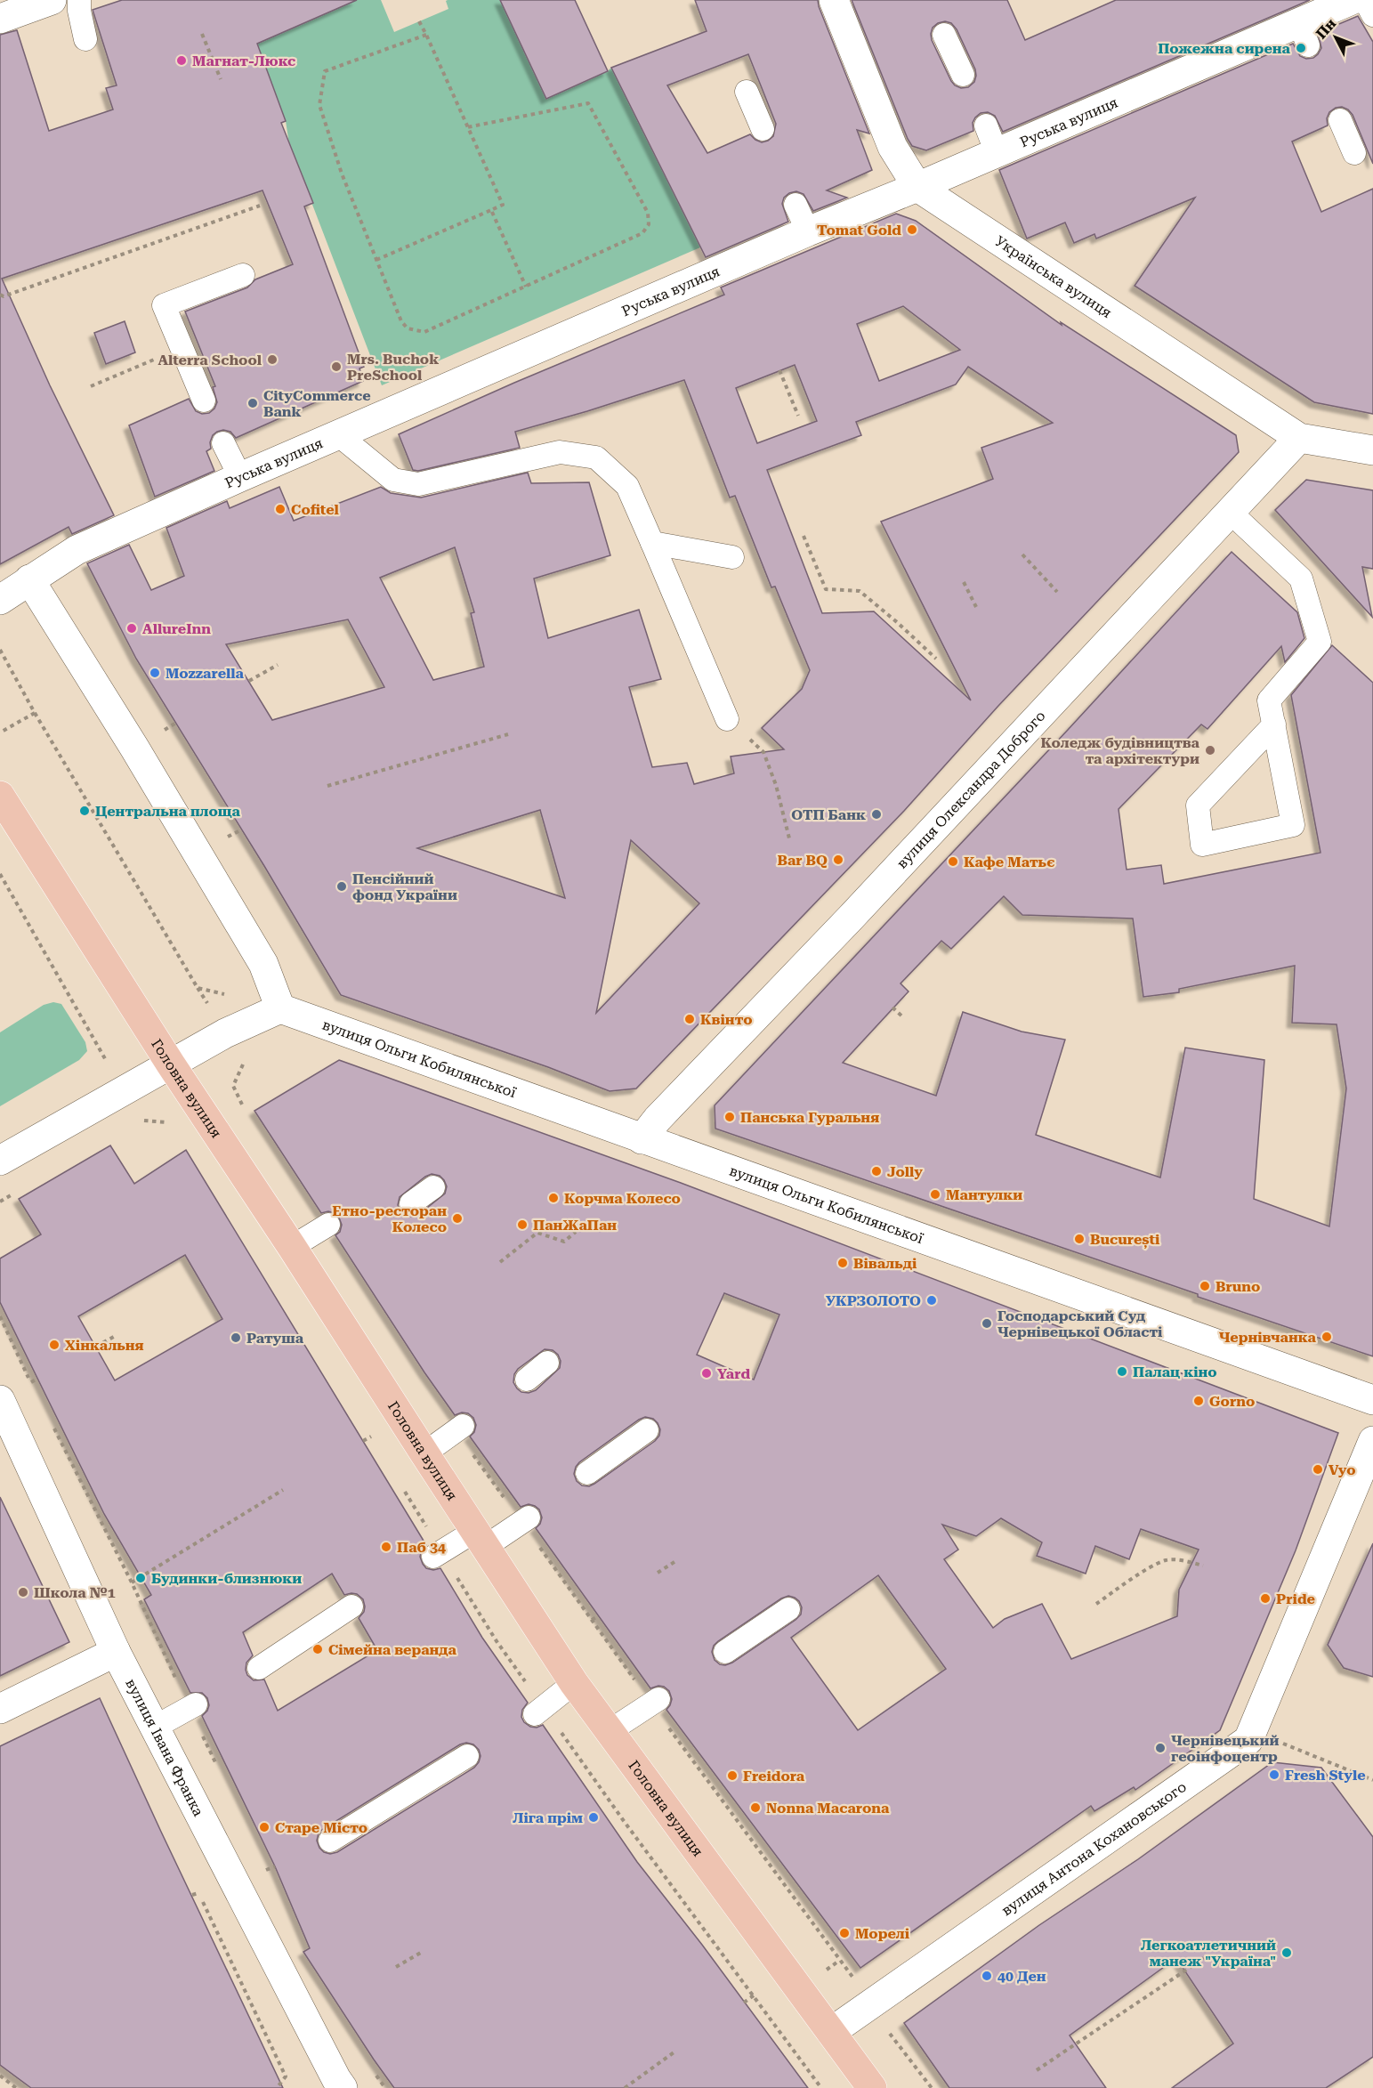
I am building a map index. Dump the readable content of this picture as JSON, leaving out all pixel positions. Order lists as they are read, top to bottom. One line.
{"streets":{"main road":["Головна вулиця"],"street":["Руська вулиця","Українська вулиця","вулиця Олександра Доброго","вулиця Ольги Кобилянської","вулиця Івана Франка","вулиця Антона Кохановського"]},"crossings":[["Руська вулиця","Українська вулиця"],["Українська вулиця","вулиця Олександра Доброго"],["вулиця Олександра Доброго","вулиця Ольги Кобилянської"],["Головна вулиця","вулиця Антона Кохановського"]],"places":["Пожежна сирена","Магнат-Люкс","Tomat Gold","Alterra School","Mrs. Buchok PreSchool","CityCommerce Bank","Cofitel","AllureInn","Mozzarella","Коледж будівництва та архітектури","Центральна площа","ОТП Банк","Bar BQ","Кафе Матьє","Пенсійний фонд України","Квінто","Панська Гуральня","Jolly","Мантулки","Корчма Колесо","Етно-ресторан Колесо","ПанЖаПан","București","Вівальді","Bruno","УКРЗОЛОТО","Господарський Суд Чернівецької Області","Чернівчанка","Ратуша","Хінкальня","Палац кіно","Yard","Gorno","Vyo","Паб 34","Будинки-близнюки","Школа №1","Pride","Сімейна веранда","Чернівецький геоінфоцентр","Fresh Style","Freidora","Nonna Macarona","Ліга прім","Старе Місто","Морелі","Легкоатлетичний манеж \"Україна\"","40 Ден"],"north":"top left"}
